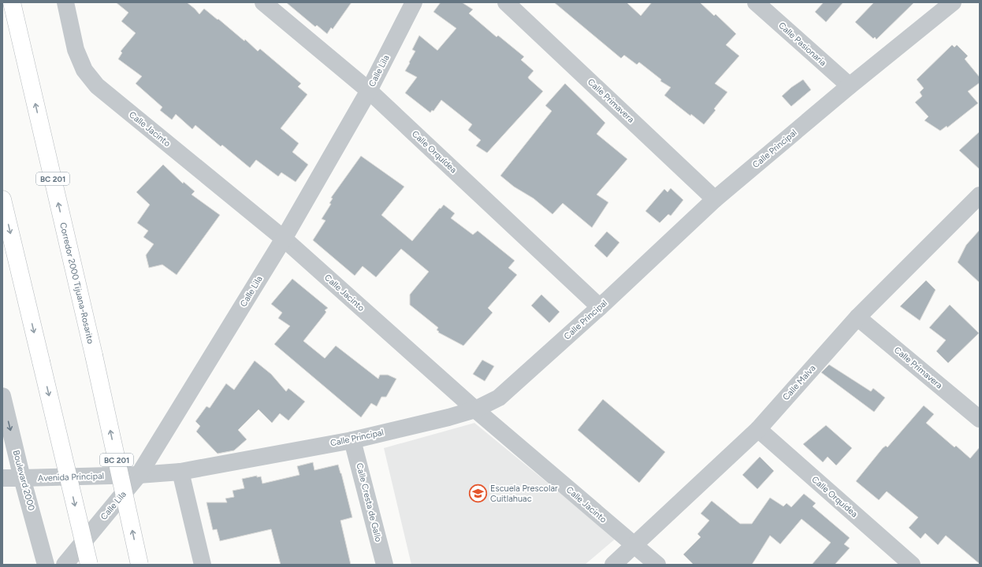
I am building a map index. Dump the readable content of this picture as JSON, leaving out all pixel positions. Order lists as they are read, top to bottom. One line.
{"streets":{"highway":["BC 201","Corredor 2000 Tijuana-Rosarito"],"street":["Calle Pasionaria","Calle Lila","Calle Primavera","Calle Jacinto","Calle Principal","Calle Orquídea","Calle Malva","Avenida Principal","Boulevard 2000","Calle Cresta de Gallo"]},"crossings":[["Calle Pasionaria","Calle Principal"],["Calle Lila","Calle Jacinto"],["Calle Lila","Calle Principal"],["Calle Lila","Calle Orquídea"],["Calle Lila","Avenida Principal"],["Calle Primavera","Calle Principal"],["Calle Primavera","Calle Malva"],["Calle Jacinto","Calle Principal"],["Calle Jacinto","Calle Malva"],["Calle Principal","Calle Orquídea"],["Calle Principal","Avenida Principal"],["Calle Principal","Calle Cresta de Gallo"],["Calle Orquídea","Calle Malva"],["Avenida Principal","Boulevard 2000"]],"one_way":["Boulevard 2000"],"places":{"school or university":["Escuela Prescolar Cuitlahuac"]}}
